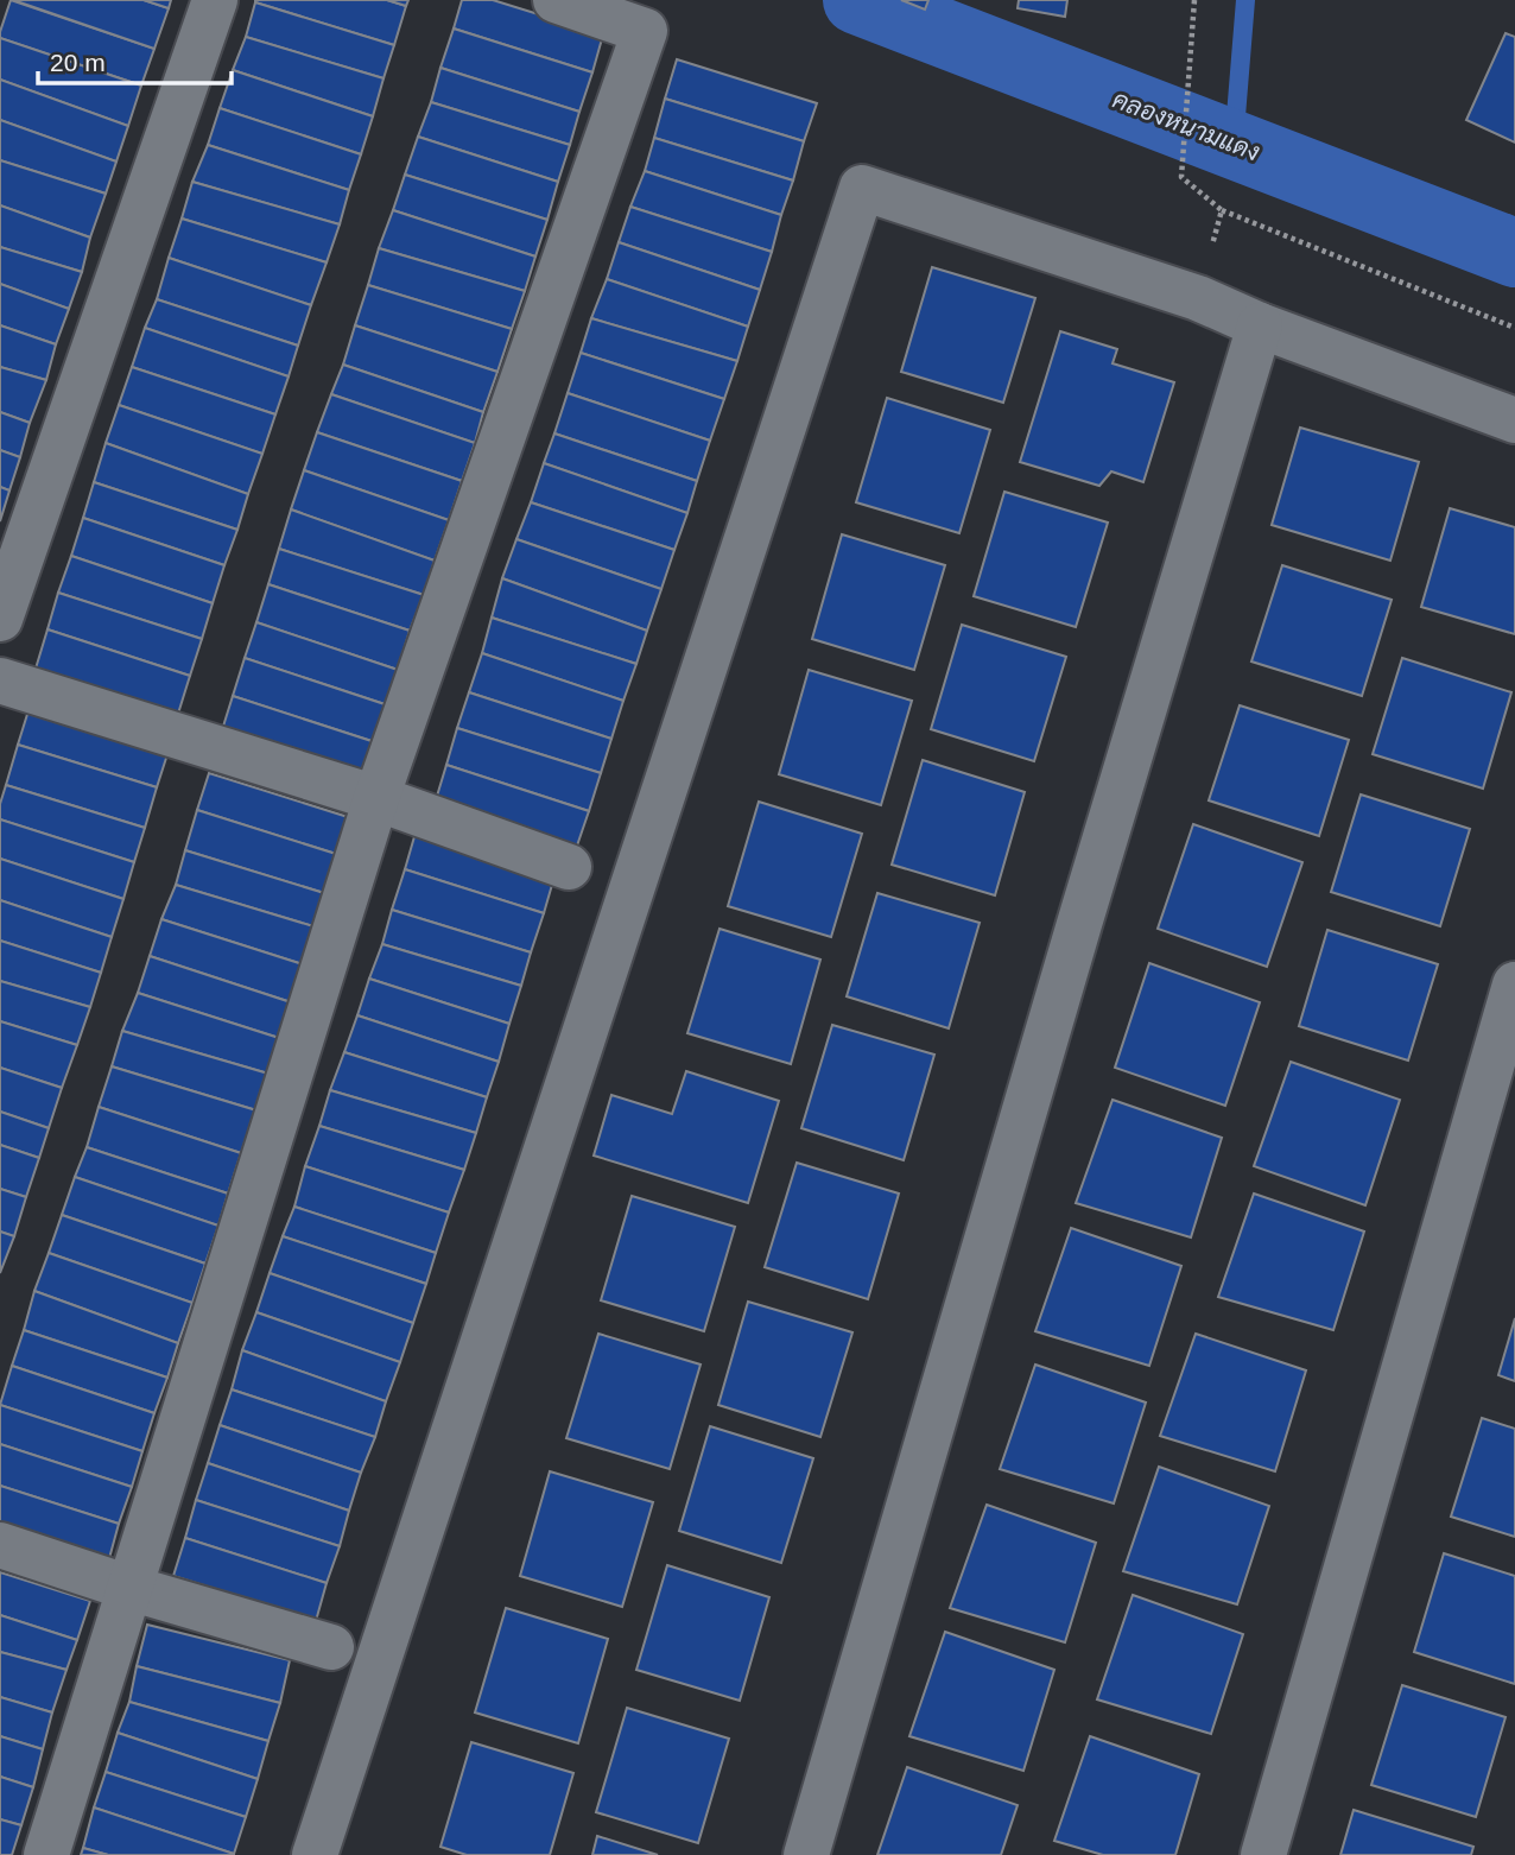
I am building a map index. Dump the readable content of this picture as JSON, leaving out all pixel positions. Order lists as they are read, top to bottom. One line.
{"water":["คลองหนามแดง"],"scale_bar":"20 m"}
